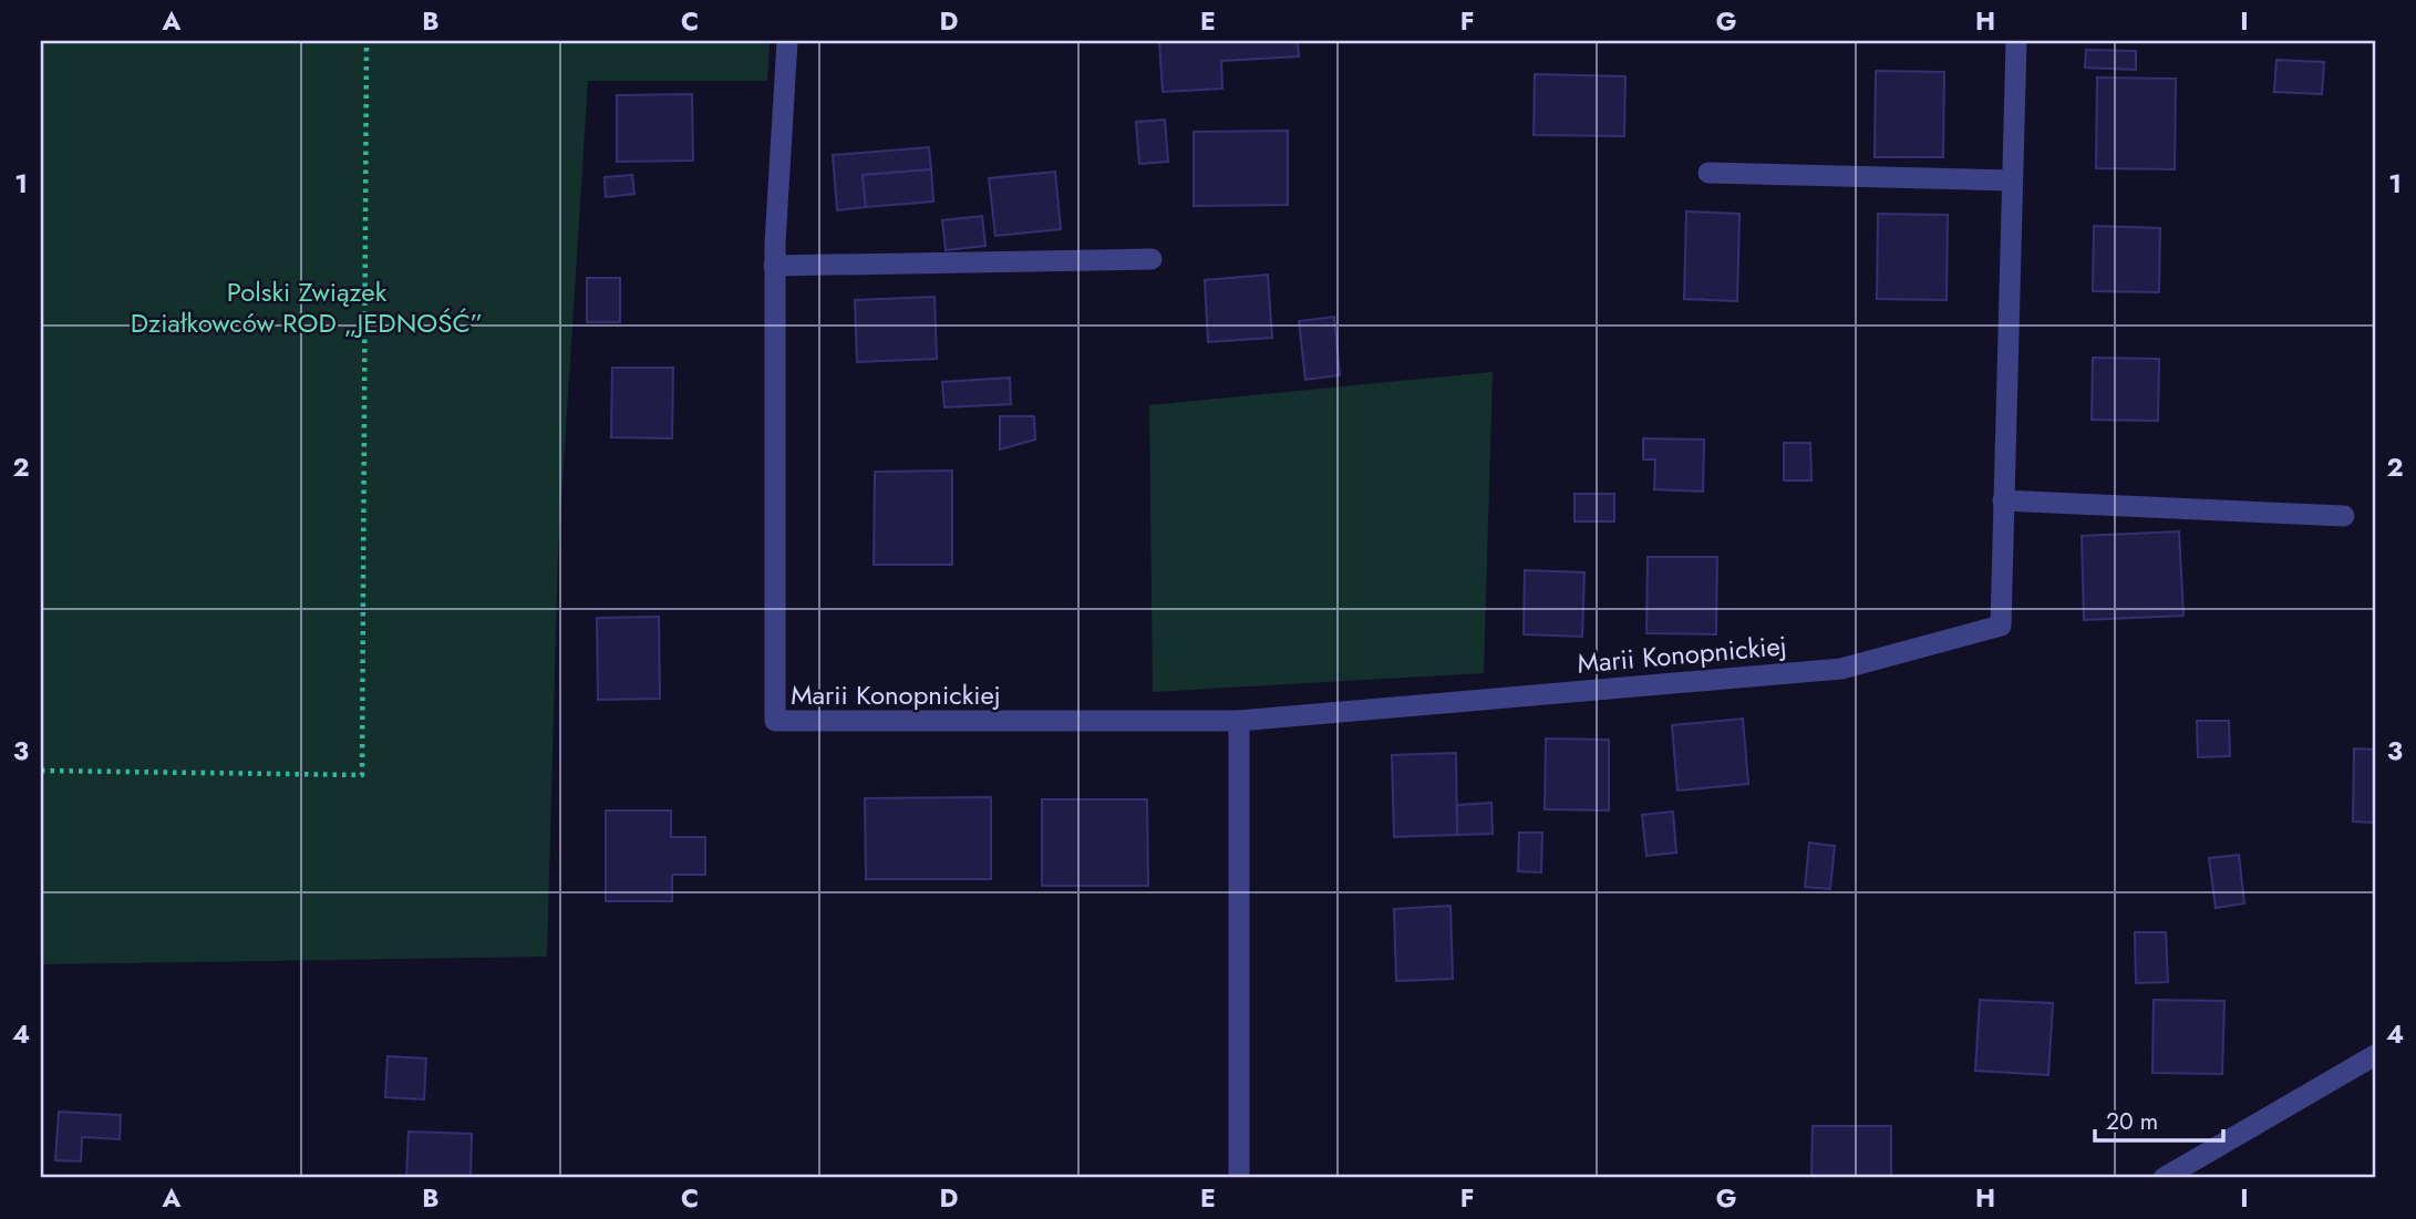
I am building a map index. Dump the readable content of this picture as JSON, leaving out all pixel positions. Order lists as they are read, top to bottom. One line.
{"streets":{"street":["Marii Konopnickiej"]},"parks":["Polski Związek Działkowców ROD „JEDNOŚĆ”"],"scale_bar":"20 m","grid":{"columns":["A","B","C","D","E","F","G","H","I"],"rows":["1","2","3","4"]}}
